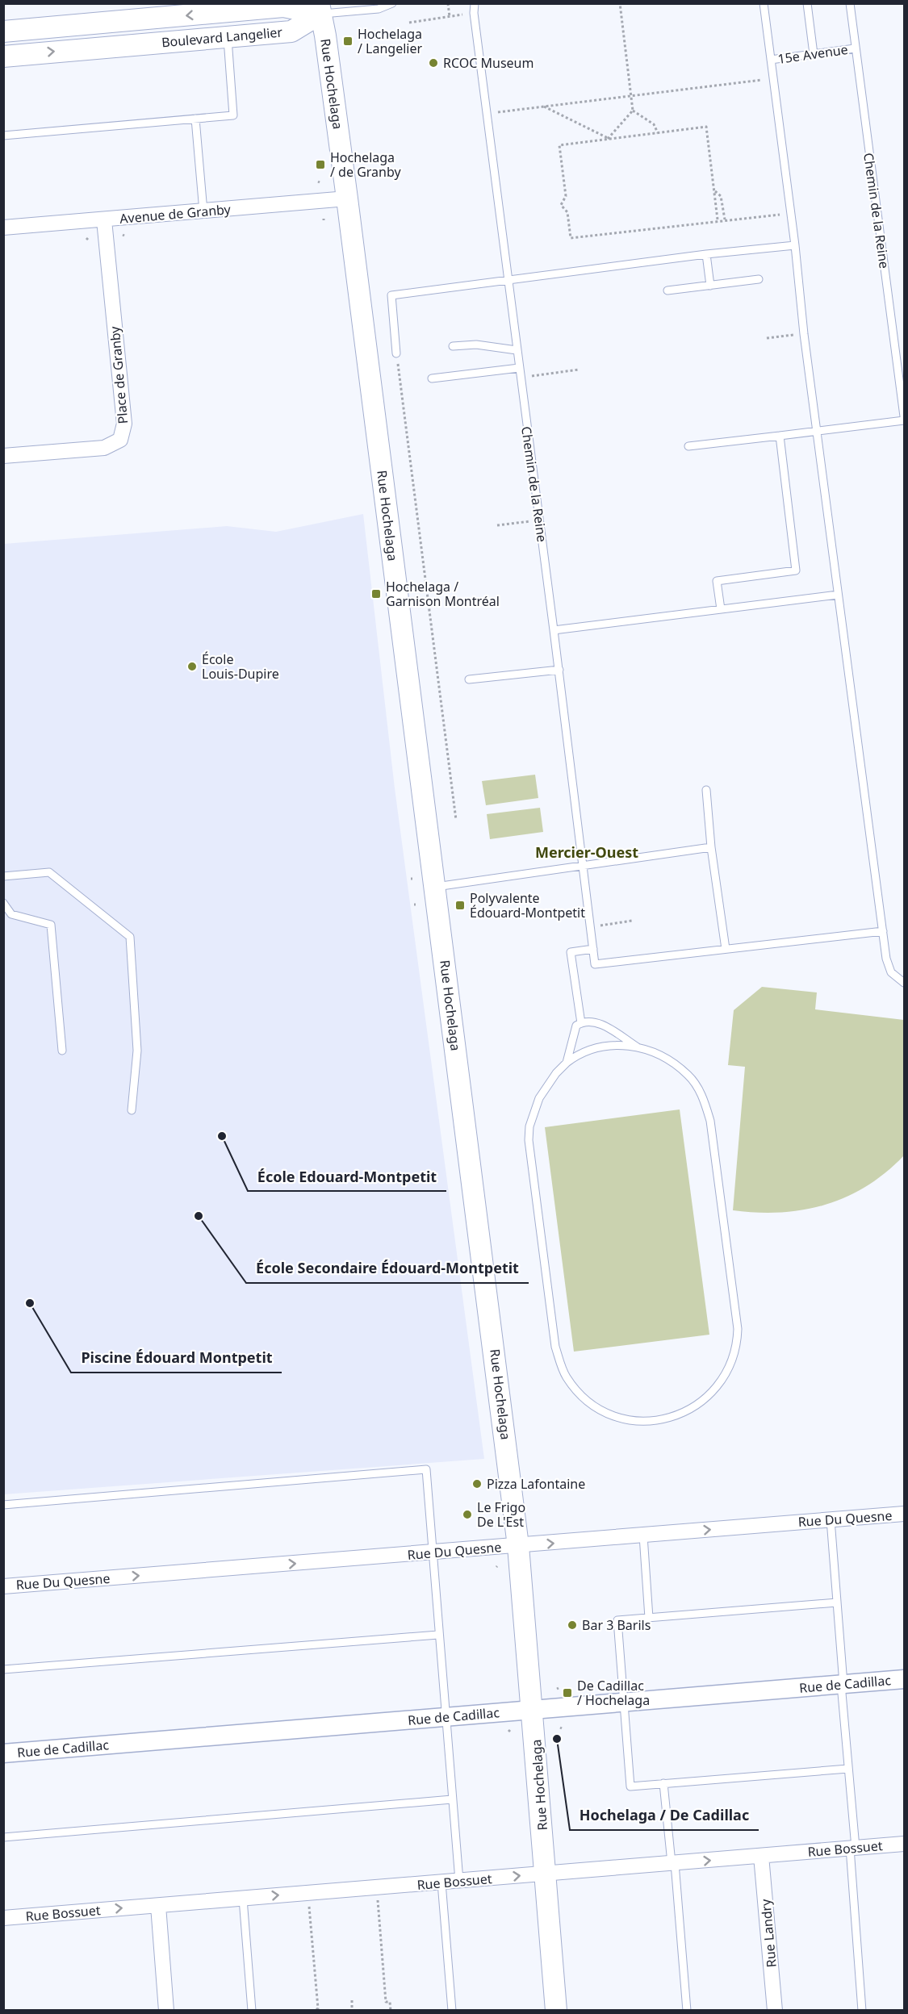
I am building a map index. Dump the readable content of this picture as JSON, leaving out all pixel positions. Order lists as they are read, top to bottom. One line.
{"streets":{"main road":["Boulevard Langelier","Rue Hochelaga"],"street":["Avenue de Granby","Place de Granby","Rue Du Quesne","Rue de Cadillac","Rue Bossuet","Rue Landry"],"lane":["15e Avenue","Chemin de la Reine"]},"crossings":[["Boulevard Langelier","Rue Hochelaga"],["15e Avenue","Chemin de la Reine"],["Rue Hochelaga","Avenue de Granby"],["Rue Hochelaga","Rue Du Quesne"],["Rue Hochelaga","Rue de Cadillac"],["Rue Hochelaga","Rue Bossuet"],["Avenue de Granby","Place de Granby"],["Rue Bossuet","Rue Landry"]],"one_way":["Rue Du Quesne","Rue Bossuet"],"districts":["Mercier-Ouest"],"places":{"transit":["Hochelaga / Langelier","Hochelaga / de Granby","Hochelaga / Garnison Montréal","Polyvalente Édouard-Montpetit","De Cadillac / Hochelaga"],"other":["RCOC Museum","École Louis-Dupire","École Edouard-Montpetit","École Secondaire Édouard-Montpetit","Piscine Édouard Montpetit","Pizza Lafontaine","Le Frigo De L'Est","Bar 3 Barils","Hochelaga / De Cadillac"]}}
